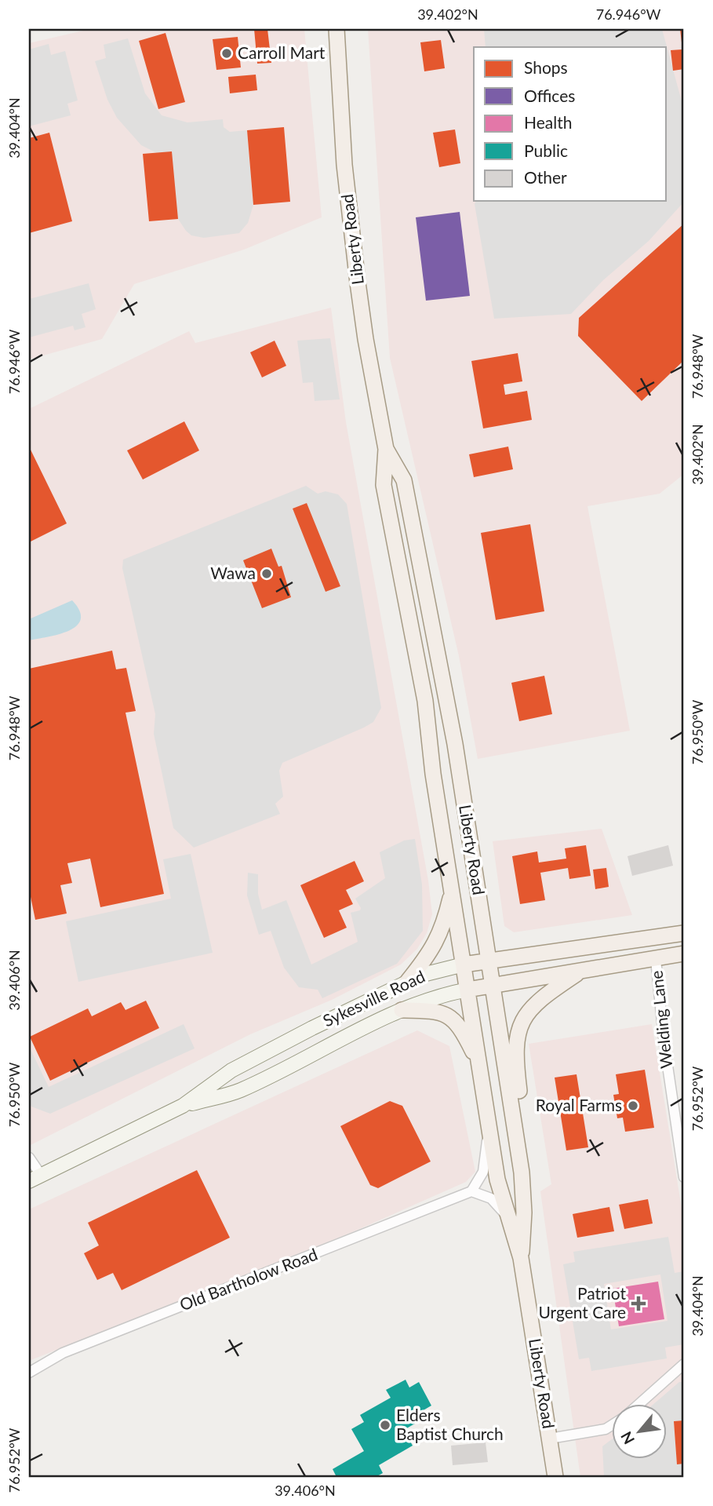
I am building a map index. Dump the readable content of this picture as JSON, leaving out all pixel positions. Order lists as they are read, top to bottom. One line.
{"streets":{"main road":["Liberty Road","Sykesville Road"],"street":["Welding Lane","Old Bartholow Road"]},"crossings":[["Liberty Road","Sykesville Road"],["Sykesville Road","Welding Lane"]],"places":{"other":["Carroll Mart","Wawa","Royal Farms","Elders Baptist Church"],"health":["Patriot Urgent Care"]},"legend":["Shops","Offices","Health","Public","Other"],"north":"bottom left","coordinates":["39.402°N","76.946°W","39.404°N","76.948°W","76.950°W","39.406°N","76.952°W"]}
